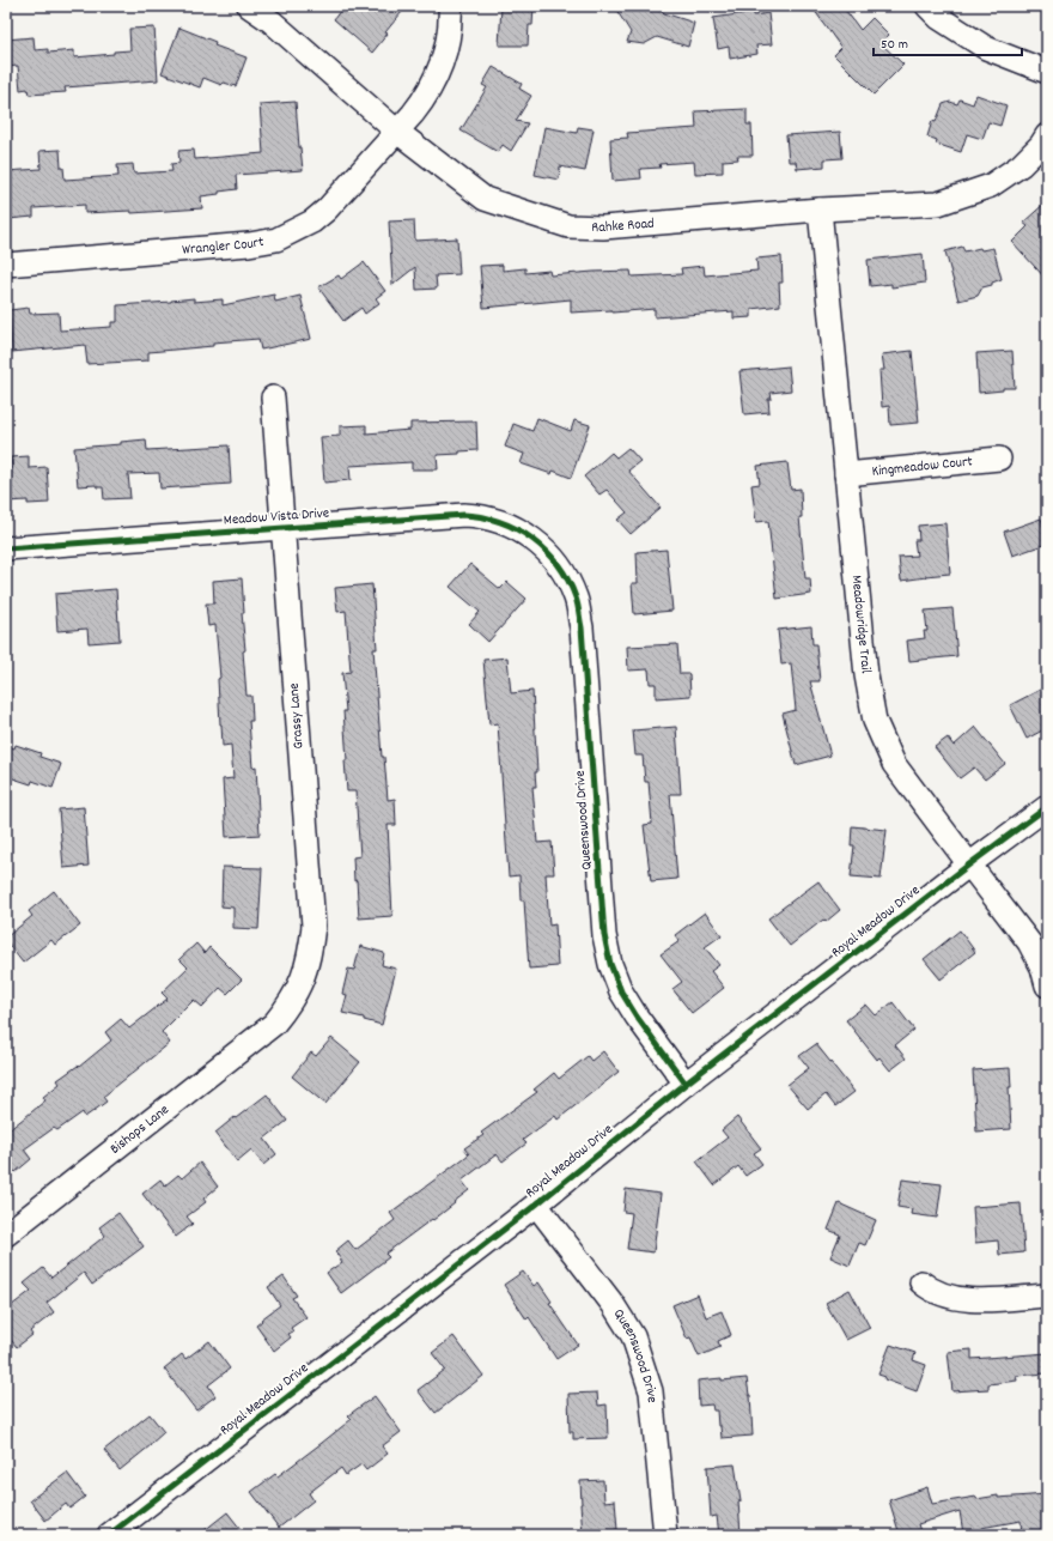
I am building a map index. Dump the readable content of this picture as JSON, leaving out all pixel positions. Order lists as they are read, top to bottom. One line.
{"streets":{"street":["Rahke Road","Wrangler Court","Kingmeadow Court","Meadow Vista Drive","Meadowridge Trail","Grassy Lane","Queenswood Drive","Royal Meadow Drive","Bishops Lane"]},"crossings":[["Rahke Road","Wrangler Court"],["Rahke Road","Meadowridge Trail"],["Kingmeadow Court","Meadowridge Trail"],["Meadow Vista Drive","Grassy Lane"],["Meadow Vista Drive","Queenswood Drive"],["Meadowridge Trail","Royal Meadow Drive"],["Grassy Lane","Bishops Lane"],["Queenswood Drive","Royal Meadow Drive"]],"scale_bar":"50 m"}
